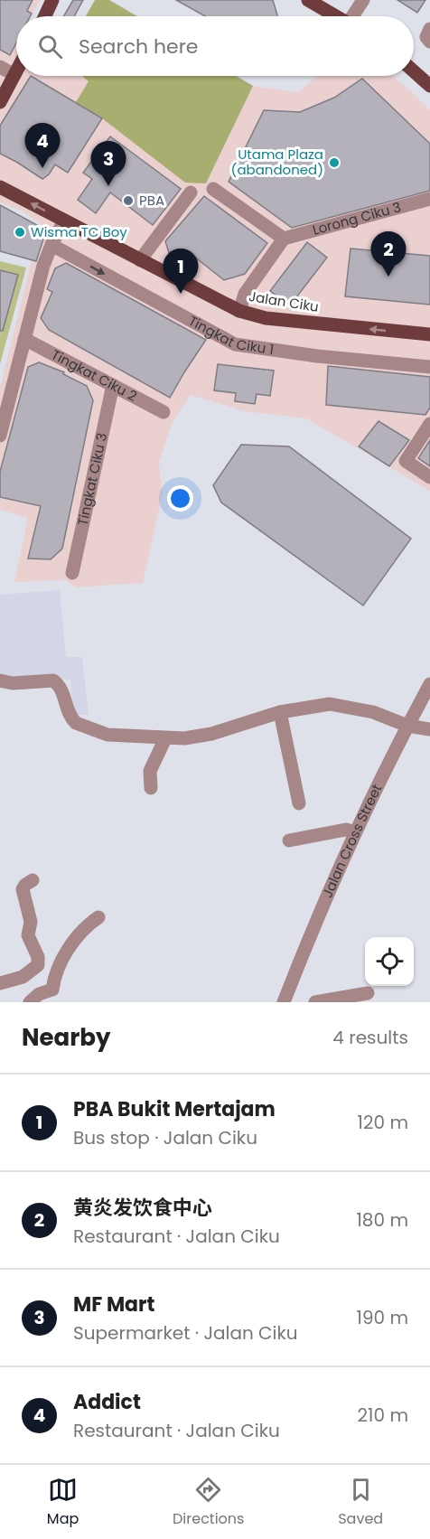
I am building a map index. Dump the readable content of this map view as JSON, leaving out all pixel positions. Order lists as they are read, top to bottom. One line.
{"streets":{"main road":["Jalan Ciku"],"street":["Lorong Ciku 3","Tingkat Ciku 1","Tingkat Ciku 2","Tingkat Ciku 3","Jalan Cross Street"]},"crossings":[["Tingkat Ciku 2","Tingkat Ciku 3"]],"one_way":["Jalan Ciku","Tingkat Ciku 1"],"places":["Utama Plaza (abandoned)","PBA","Wisma TC Boy"],"page":{"search":"Search here","pins":["4","3","2","1"],"heading":["Nearby","4 results"],"list":[{"mark":"1","name":"PBA Bukit Mertajam","note":"Bus stop · Jalan Ciku","value":"120 m"},{"mark":"2","name":"黄炎发饮食中心","note":"Restaurant · Jalan Ciku","value":"180 m"},{"mark":"3","name":"MF Mart","note":"Supermarket · Jalan Ciku","value":"190 m"},{"mark":"4","name":"Addict","note":"Restaurant · Jalan Ciku","value":"210 m"}],"nav":["Map","Directions","Saved"]}}
